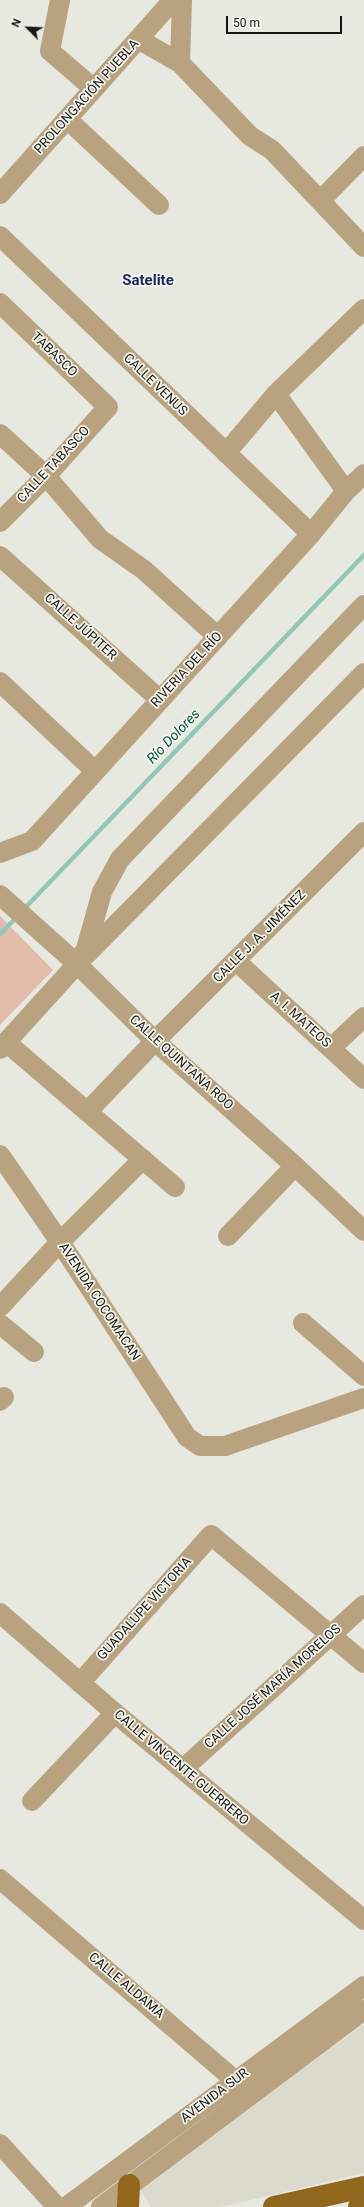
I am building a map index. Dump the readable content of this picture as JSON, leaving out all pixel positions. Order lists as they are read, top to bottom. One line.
{"streets":{"street":["PROLONGACIÓN PUEBLA","TABASCO","CALLE VENUS","CALLE TABASCO","CALLE JÚPITER","RIVERIA DEL RÍO","CALLE J. A. JIMÉNEZ","A. I. MATEOS","CALLE QUINTANA ROO","AVENIDA COCOMACAN","GUADALUPE VICTORIA","CALLE JOSÉ MARÍA MORELOS","CALLE VINCENTE GUERRERO","CALLE ALDAMA","AVENIDA SUR"]},"crossings":[["TABASCO","CALLE TABASCO"],["CALLE VENUS","RIVERIA DEL RÍO"],["CALLE JÚPITER","RIVERIA DEL RÍO"],["CALLE J. A. JIMÉNEZ","A. I. MATEOS"],["CALLE J. A. JIMÉNEZ","CALLE QUINTANA ROO"],["GUADALUPE VICTORIA","CALLE JOSÉ MARÍA MORELOS"],["GUADALUPE VICTORIA","CALLE VINCENTE GUERRERO"],["CALLE JOSÉ MARÍA MORELOS","CALLE VINCENTE GUERRERO"],["CALLE ALDAMA","AVENIDA SUR"]],"districts":["Satelite"],"water":["Río Dolores"],"scale_bar":"50 m","north":"top left"}
